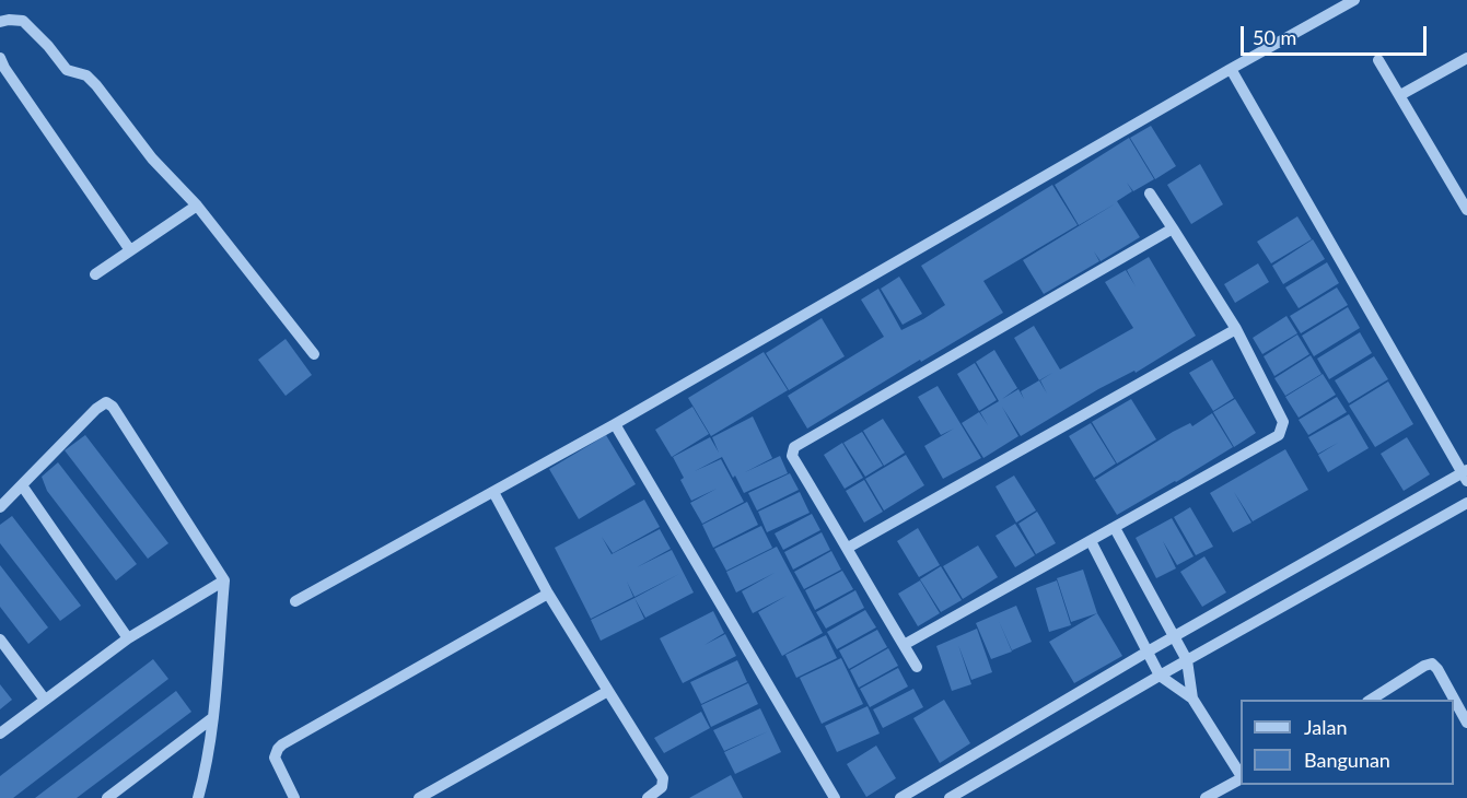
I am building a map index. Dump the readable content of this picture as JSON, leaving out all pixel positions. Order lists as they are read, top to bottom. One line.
{"legend":["Jalan","Bangunan"],"scale_bar":"50 m"}
